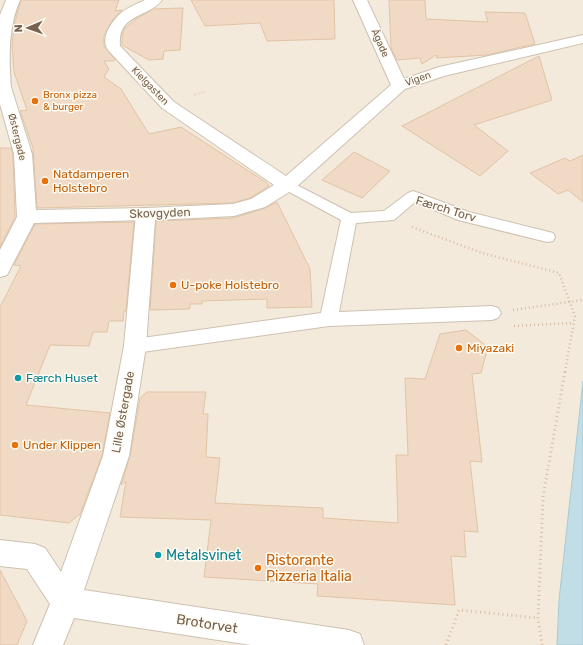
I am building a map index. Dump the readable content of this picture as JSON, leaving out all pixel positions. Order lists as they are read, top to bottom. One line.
{"streets":{"street":["Ågade","Vigen","Kielgasten","Østergade","Skovgyden","Lille Østergade","Brotorvet"],"lane":["Færch Torv"]},"crossings":[["Ågade","Vigen"],["Vigen","Kielgasten"],["Vigen","Skovgyden"],["Kielgasten","Skovgyden"],["Østergade","Skovgyden"],["Skovgyden","Lille Østergade"],["Lille Østergade","Brotorvet"]],"places":["Bronx pizza & burger","Natdamperen Holstebro","U-poke Holstebro","Miyazaki","Færch Huset","Under Klippen","Metalsvinet","Ristorante Pizzeria Italia"],"north":"left"}
